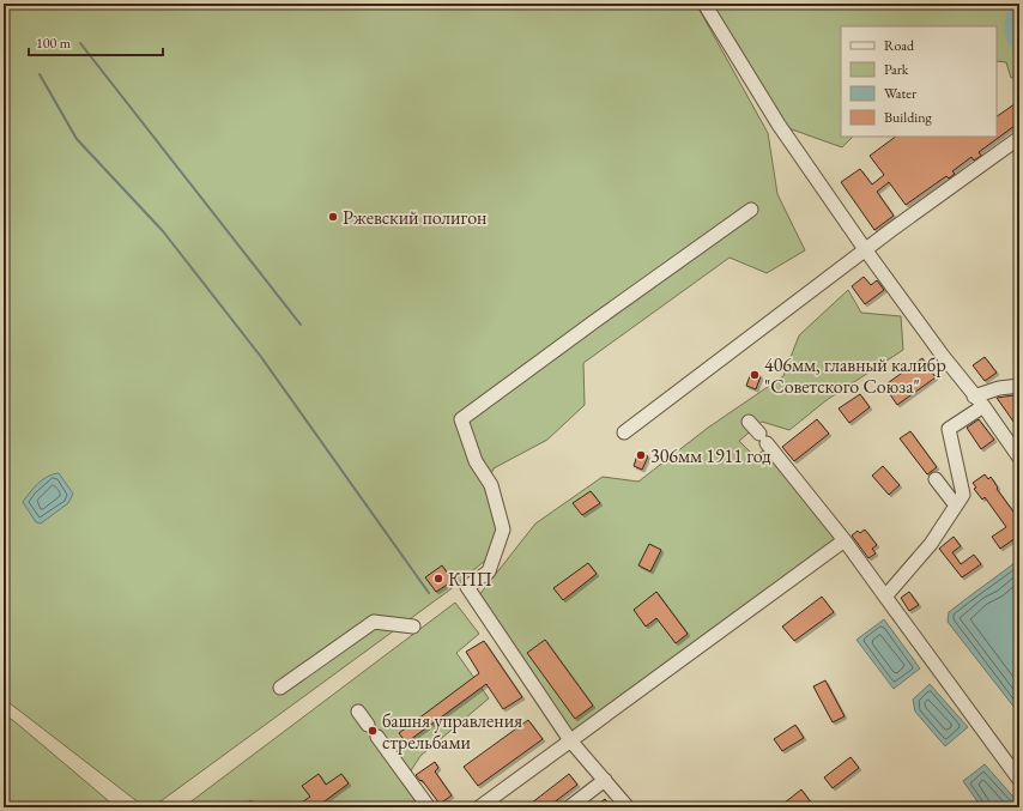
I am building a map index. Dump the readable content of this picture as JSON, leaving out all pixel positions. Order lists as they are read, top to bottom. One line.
{"places":["Ржевский полигон","406мм, главный калибр \"Советского Союза\"","306мм 1911 год","КПП","башня управления стрельбами"],"legend":["Road","Park","Water","Building"],"scale_bar":"100 m"}
